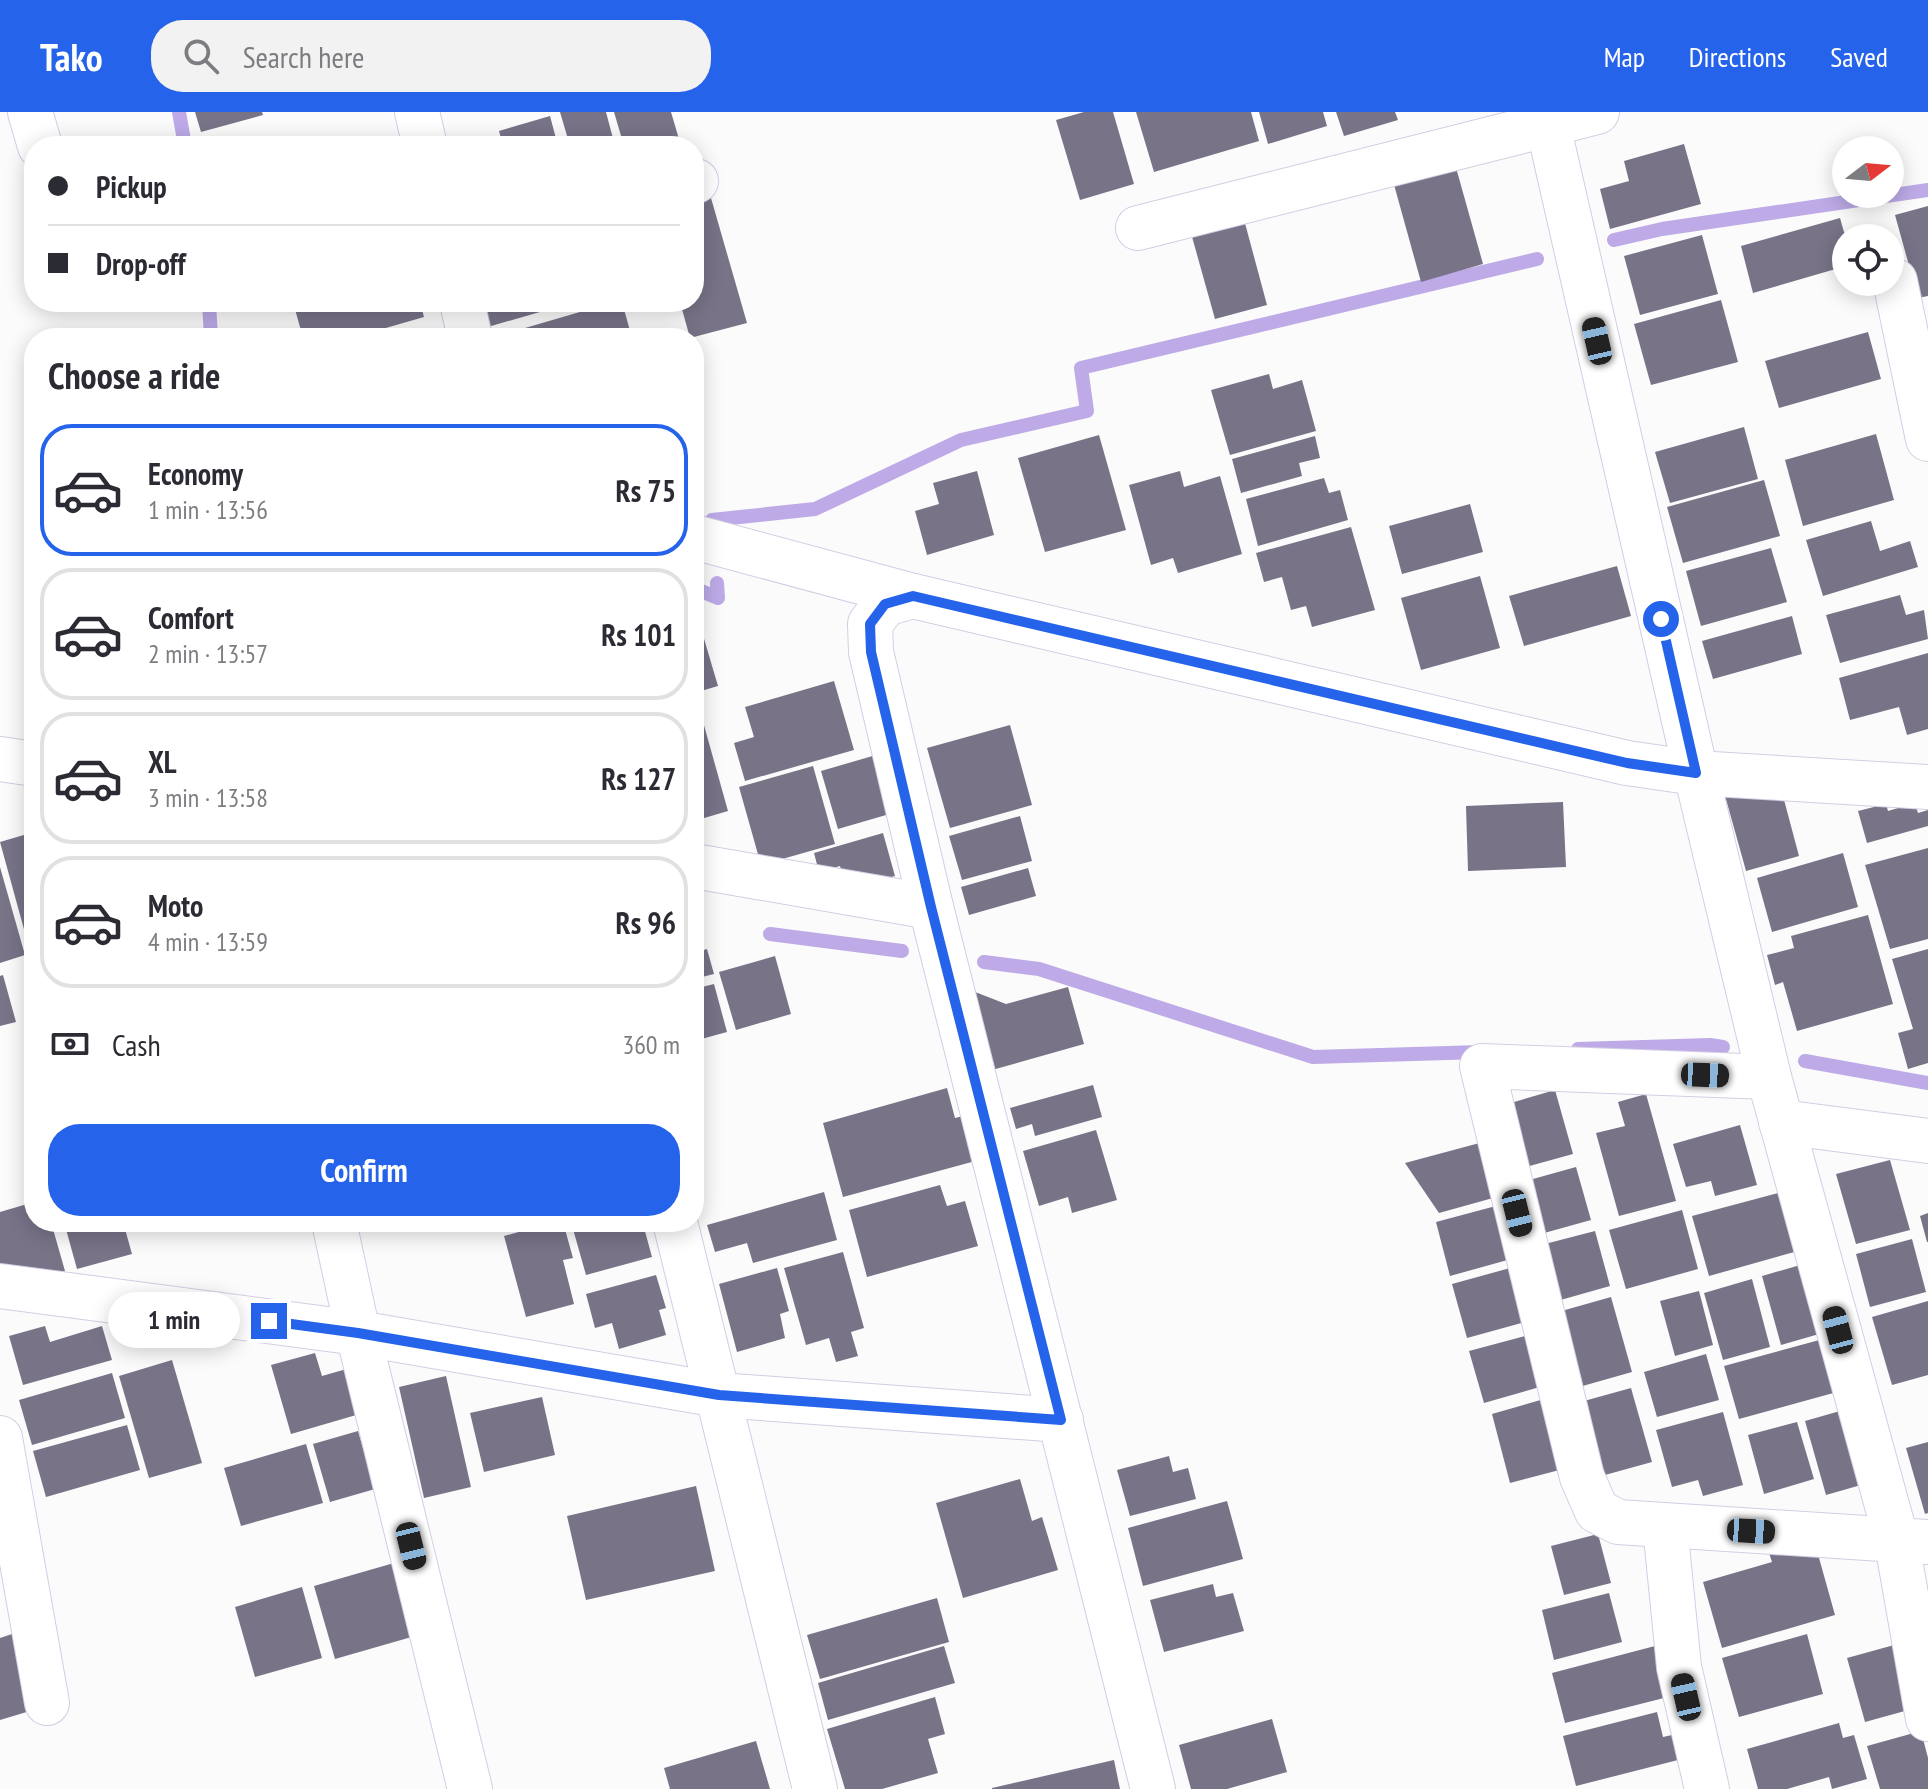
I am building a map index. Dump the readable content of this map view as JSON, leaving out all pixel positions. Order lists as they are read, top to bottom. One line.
{"north":"right","page":{"header":"Tako","search":"Search here","nav":["Map","Directions","Saved"],"banner":["Pickup","Drop-off"],"heading":"Choose a ride","list":[{"name":"Economy","note":"1 min · 13:56","value":"Rs 75"},{"name":"Comfort","note":"2 min · 13:57","value":"Rs 101"},{"name":"XL","note":"3 min · 13:58","value":"Rs 127"},{"name":"Moto","note":"4 min · 13:59","value":"Rs 96"}],"pay":["Cash","360 m"],"buttons":"Confirm","bubble":"1 min"}}
